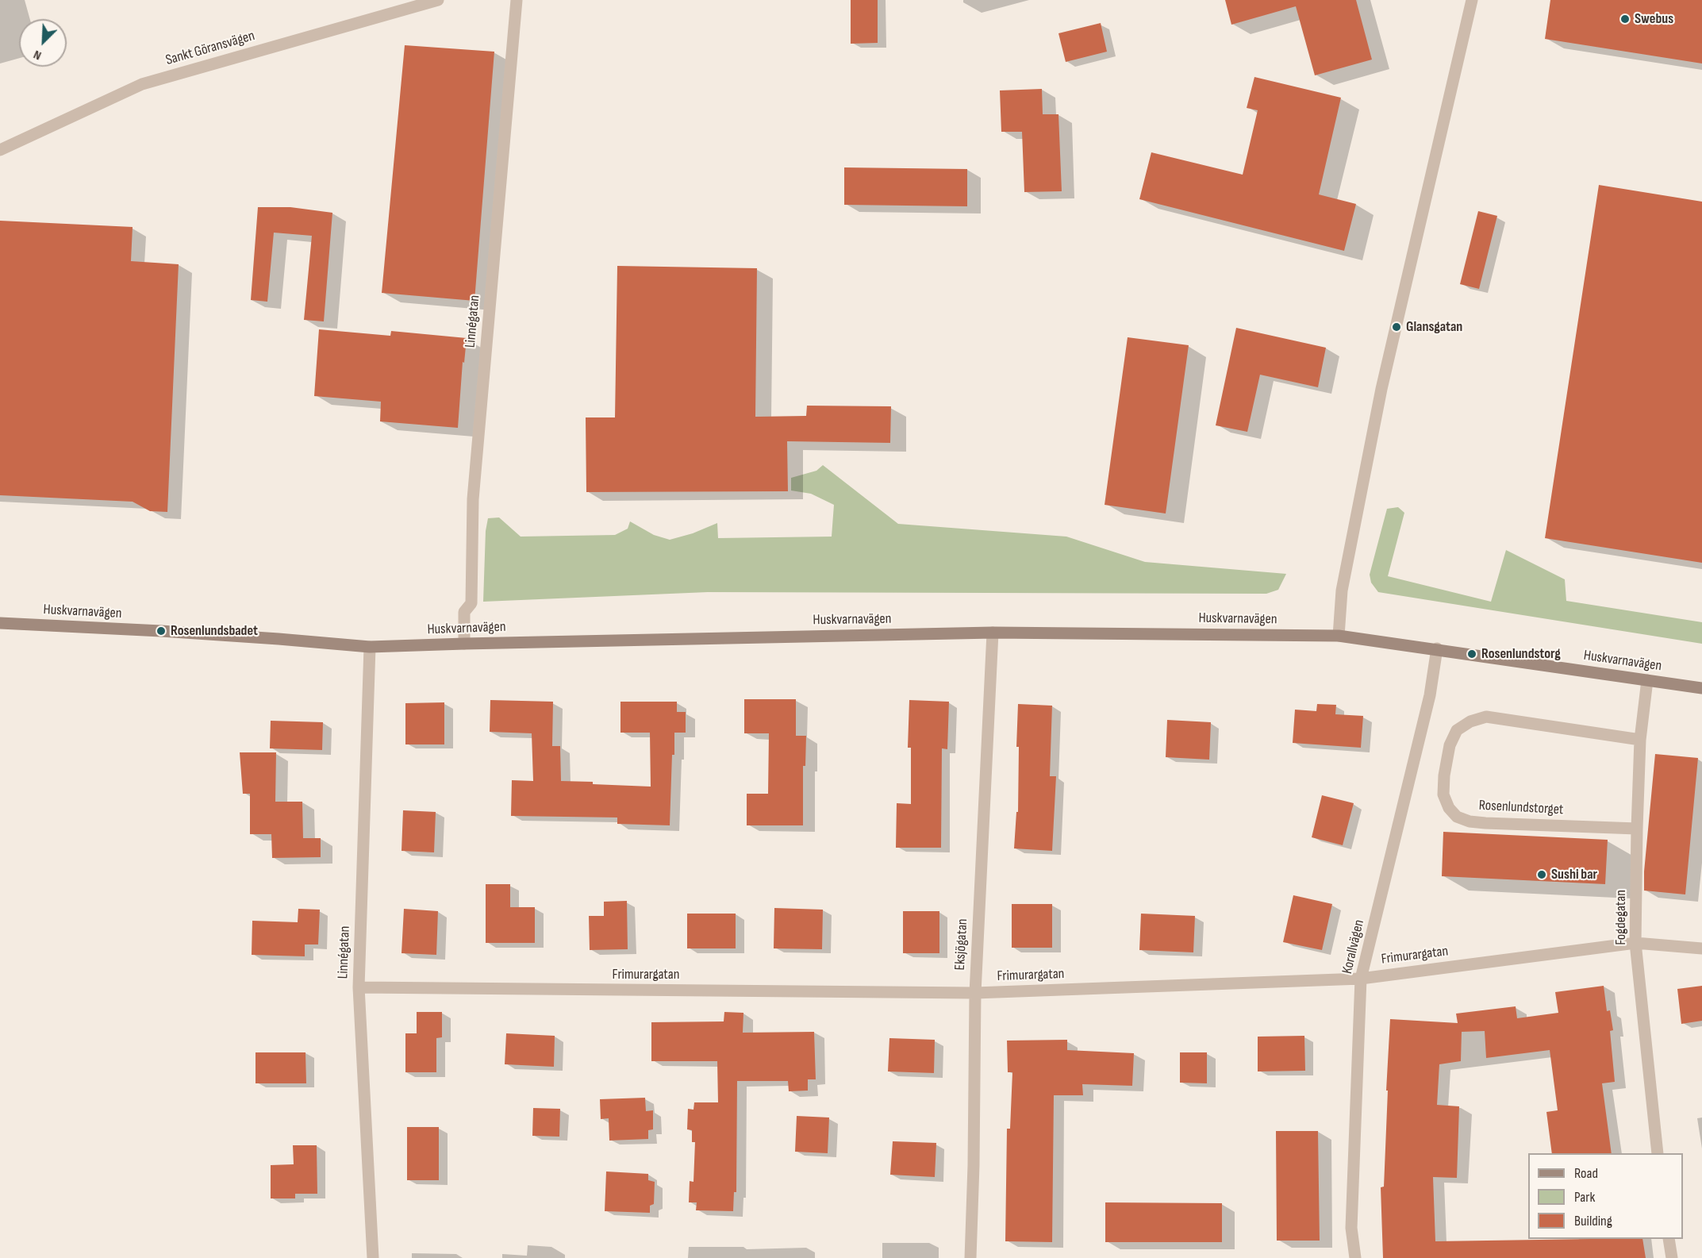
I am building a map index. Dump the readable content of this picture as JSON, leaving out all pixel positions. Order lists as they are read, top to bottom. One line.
{"streets":{"street":["Sankt Göransvägen","Linnégatan","Huskvarnavägen","Rosenlundstorget","Fogdegatan","Eksjögatan","Korallvägen","Frimurargatan"]},"crossings":[["Linnégatan","Huskvarnavägen"],["Linnégatan","Frimurargatan"],["Huskvarnavägen","Fogdegatan"],["Huskvarnavägen","Eksjögatan"],["Huskvarnavägen","Korallvägen"],["Rosenlundstorget","Fogdegatan"],["Fogdegatan","Frimurargatan"],["Eksjögatan","Frimurargatan"],["Korallvägen","Frimurargatan"]],"places":["Swebus","Glansgatan","Rosenlundsbadet","Rosenlundstorg","Sushi bar"],"legend":["Road","Park","Building"],"north":"bottom left"}
